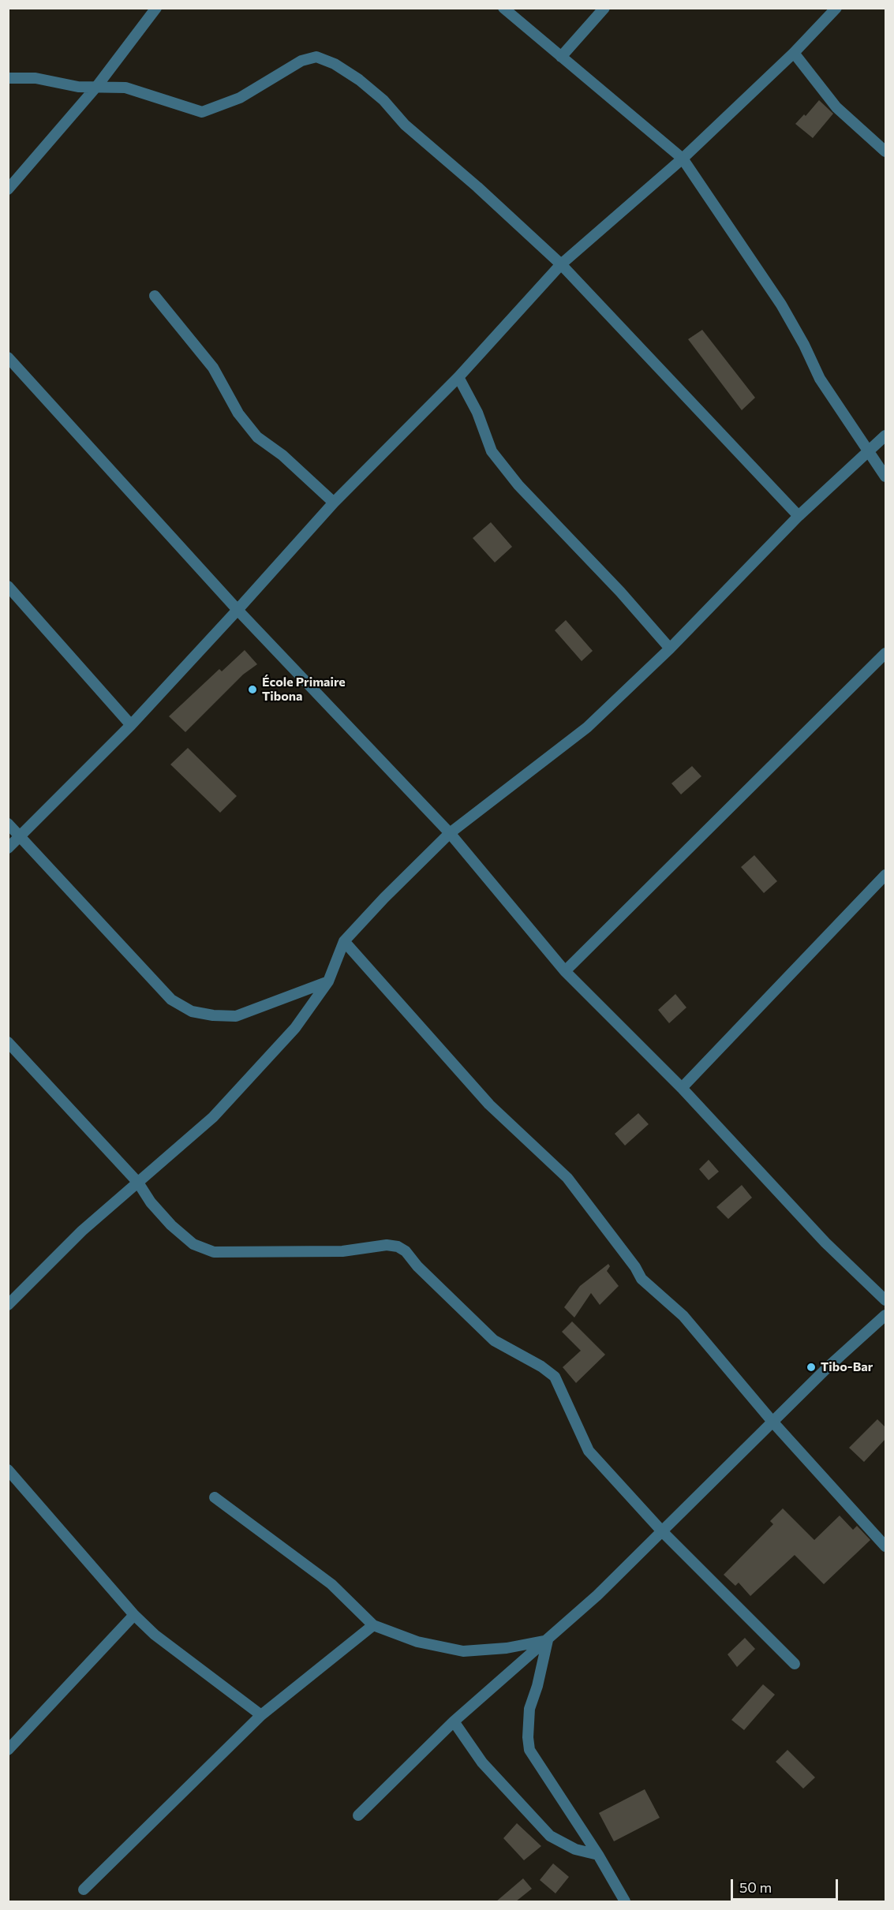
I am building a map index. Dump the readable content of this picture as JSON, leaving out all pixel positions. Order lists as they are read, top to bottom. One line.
{"places":["École Primaire Tibona","Tibo-Bar"],"scale_bar":"50 m"}
